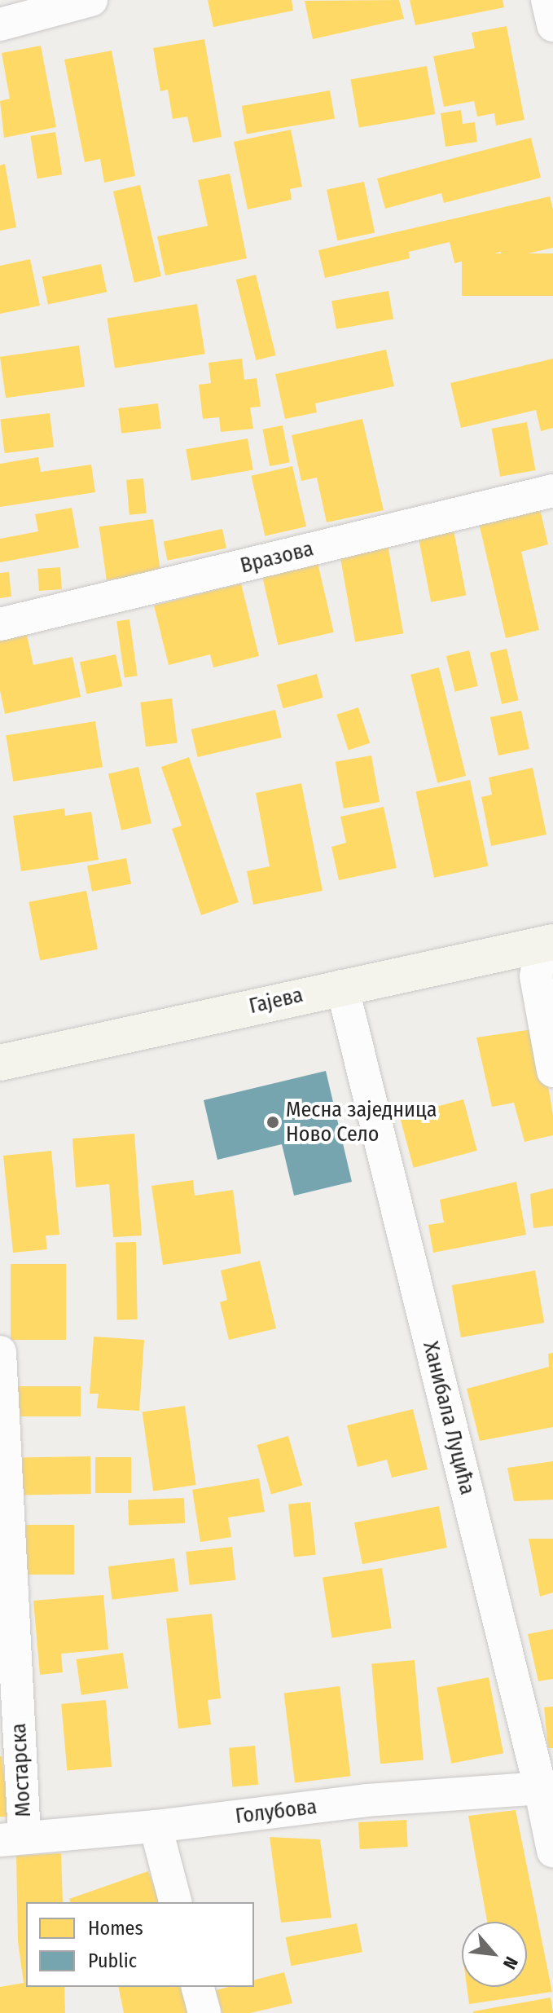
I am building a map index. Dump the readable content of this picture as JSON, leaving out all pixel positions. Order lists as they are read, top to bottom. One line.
{"streets":{"street":["Вразова","Гајева","Ханибала Луцића","Мостарска","Голубова"]},"crossings":[["Гајева","Ханибала Луцића"],["Ханибала Луцића","Голубова"],["Мостарска","Голубова"]],"places":["Месна заједница Ново Село"],"legend":["Homes","Public"],"north":"bottom right"}
